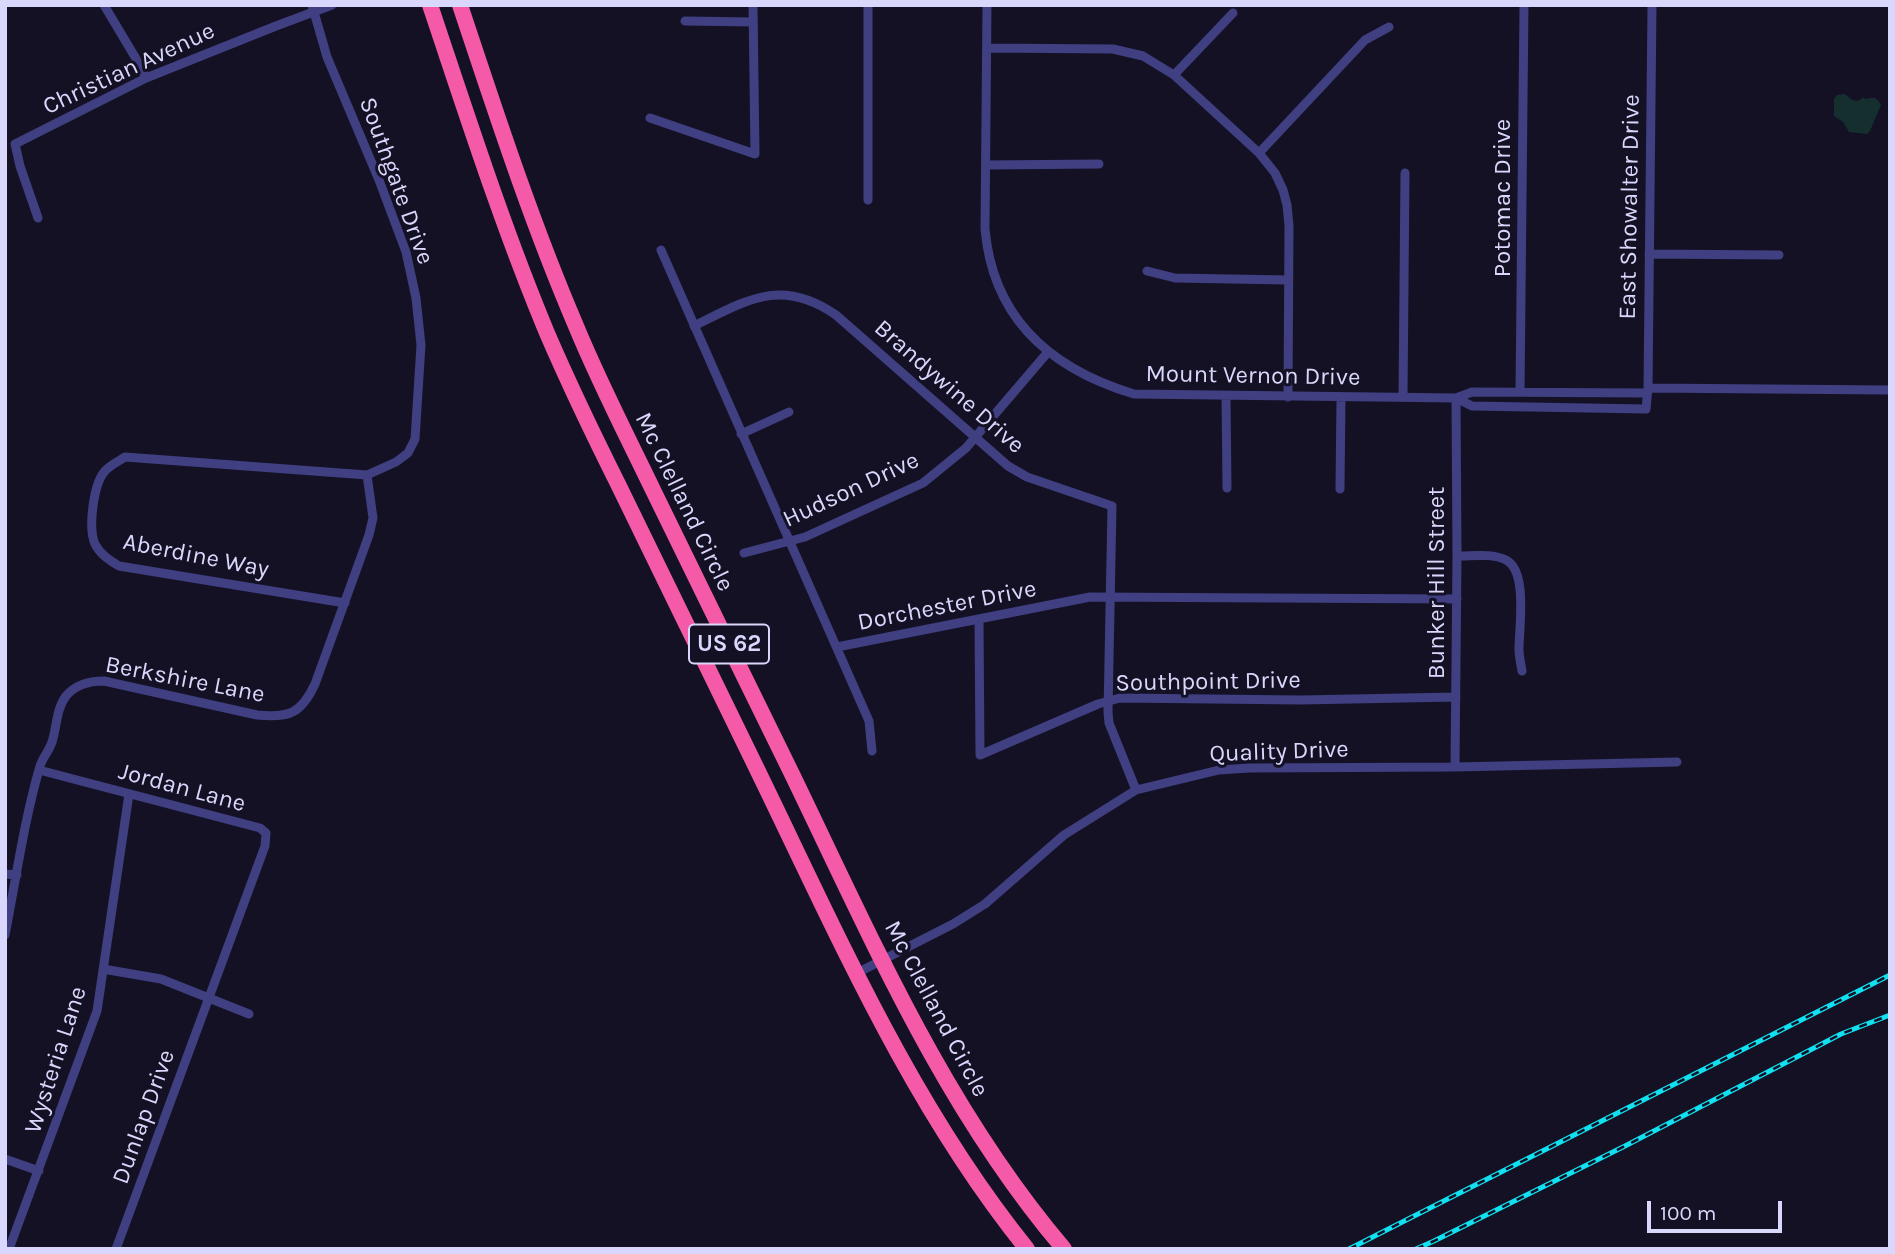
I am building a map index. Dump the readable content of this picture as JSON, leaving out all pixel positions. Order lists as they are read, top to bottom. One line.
{"streets":{"highway":["Mc Clelland Circle","US 62"],"street":["Christian Avenue","Southgate Drive","Potomac Drive","East Showalter Drive","Mount Vernon Drive","Brandywine Drive","Hudson Drive","Aberdine Way","Bunker Hill Street","Dorchester Drive","Berkshire Lane","Southpoint Drive","Quality Drive","Jordan Lane","Wysteria Lane","Dunlap Drive"]},"crossings":[["Christian Avenue","Southgate Drive"],["Southgate Drive","Aberdine Way"],["Southgate Drive","Berkshire Lane"],["Potomac Drive","Mount Vernon Drive"],["East Showalter Drive","Mount Vernon Drive"],["Mount Vernon Drive","Hudson Drive"],["Mount Vernon Drive","Bunker Hill Street"],["Brandywine Drive","Hudson Drive"],["Brandywine Drive","Dorchester Drive"],["Brandywine Drive","Southpoint Drive"],["Brandywine Drive","Quality Drive"],["Hudson Drive","Dorchester Drive"],["Mc Clelland Circle","Quality Drive"],["Aberdine Way","Berkshire Lane"],["Bunker Hill Street","Dorchester Drive"],["Bunker Hill Street","Southpoint Drive"],["Bunker Hill Street","Quality Drive"],["Dorchester Drive","Southpoint Drive"],["US 62","Quality Drive"],["Berkshire Lane","Jordan Lane"],["Jordan Lane","Wysteria Lane"],["Jordan Lane","Dunlap Drive"]],"scale_bar":"100 m"}
